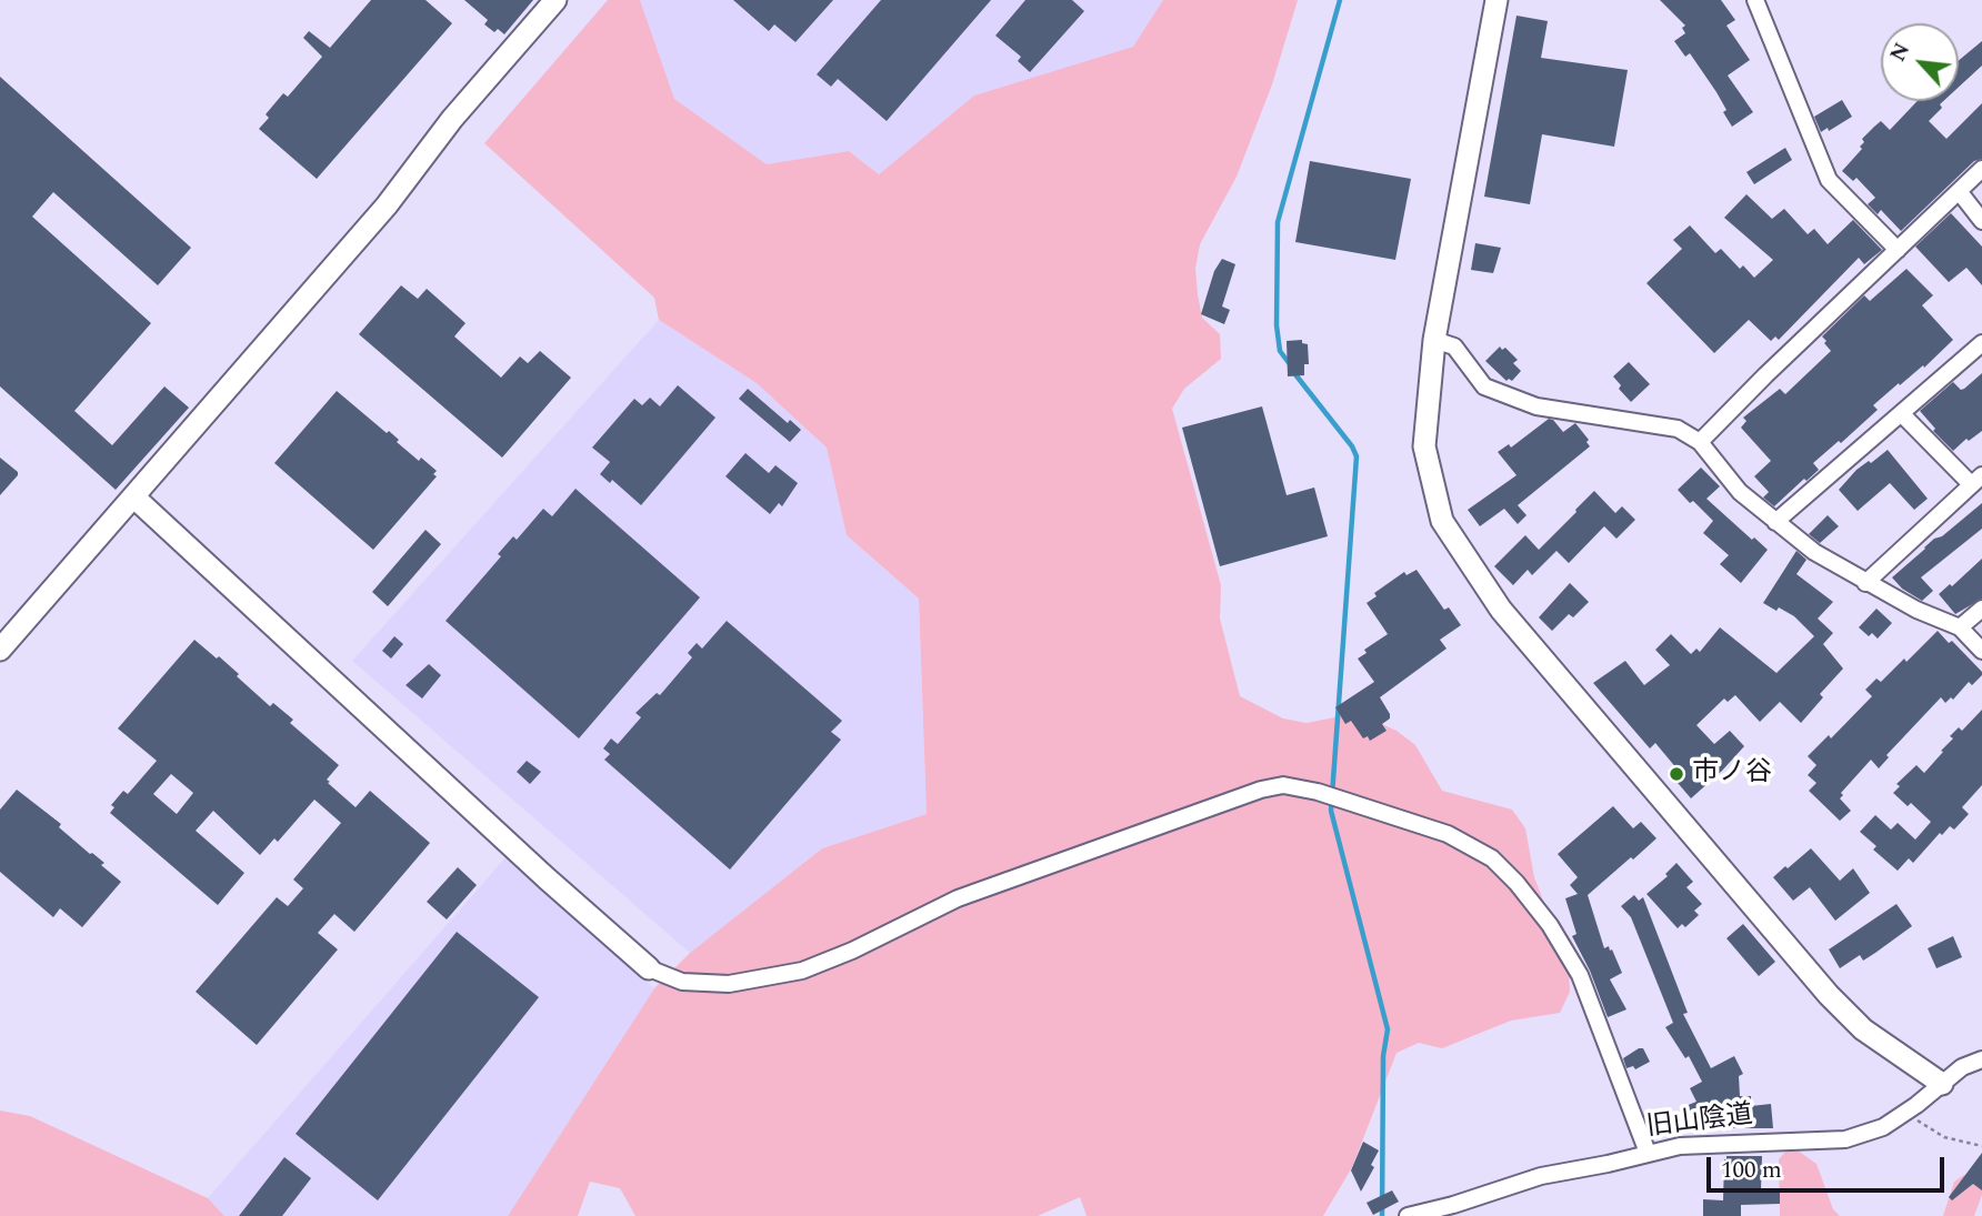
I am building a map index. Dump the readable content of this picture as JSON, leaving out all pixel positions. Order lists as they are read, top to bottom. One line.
{"streets":{"street":["旧山陰道"]},"places":["市ノ谷"],"scale_bar":"100 m","north":"top left"}
